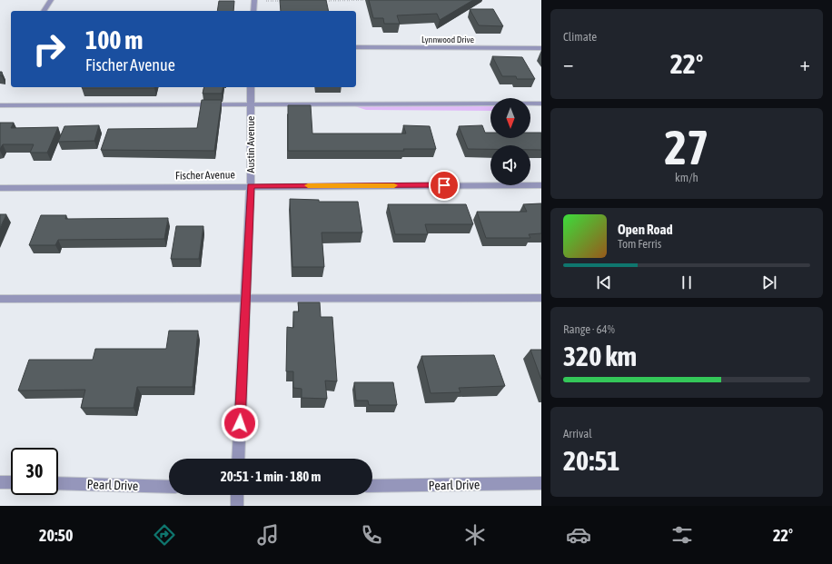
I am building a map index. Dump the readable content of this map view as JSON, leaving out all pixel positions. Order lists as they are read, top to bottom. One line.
{"streets":{"street":["Lynnwood Drive","Austin Avenue","Fischer Avenue","Pearl Drive"]},"crossings":[["Austin Avenue","Fischer Avenue"]],"north":"bottom","page":{"tile":["Climate",["27","km/h"],["Range · 64%","320 km"],["Arrival","20:51"]],"turn":["100 m","Fischer Avenue"],"heat":["−","22°","+"],"song":["Open Road","Tom Ferris"],"limit":"30","trip":"20:51 · 1 min · 180 m","tabs":["20:50","22°"]}}
